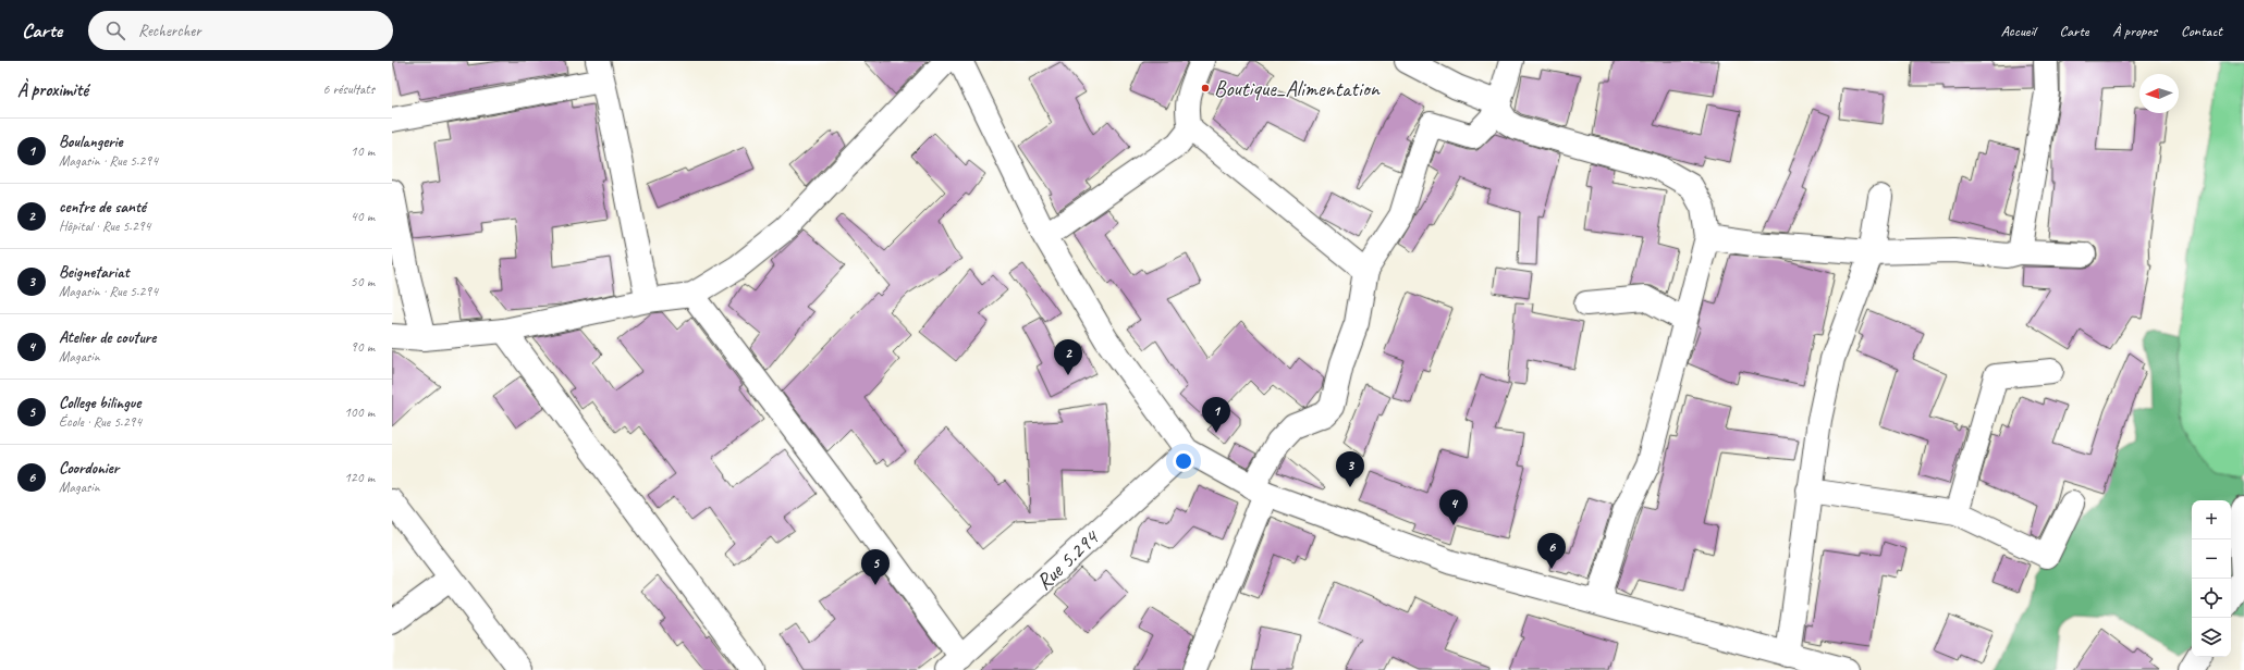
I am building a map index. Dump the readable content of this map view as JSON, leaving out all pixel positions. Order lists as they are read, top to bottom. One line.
{"streets":{"street":["Rue 5.294"]},"places":["Boutique_Alimentation"],"north":"left","page":{"header":"Carte","search":"Rechercher","nav":["Accueil","Carte","À propos","Contact"],"heading":["À proximité","6 résultats"],"list":[{"mark":"1","name":"Boulangerie","note":"Magasin · Rue 5.294","value":"10 m"},{"mark":"2","name":"centre de santé","note":"Hôpital · Rue 5.294","value":"40 m"},{"mark":"3","name":"Beignetariat","note":"Magasin · Rue 5.294","value":"50 m"},{"mark":"4","name":"Atelier de couture","note":"Magasin","value":"90 m"},{"mark":"5","name":"College bilingue","note":"École · Rue 5.294","value":"100 m"},{"mark":"6","name":"Coordonier","note":"Magasin","value":"120 m"}],"pins":["2","1","3","4","6","5"],"map_buttons":["+","−"]}}
